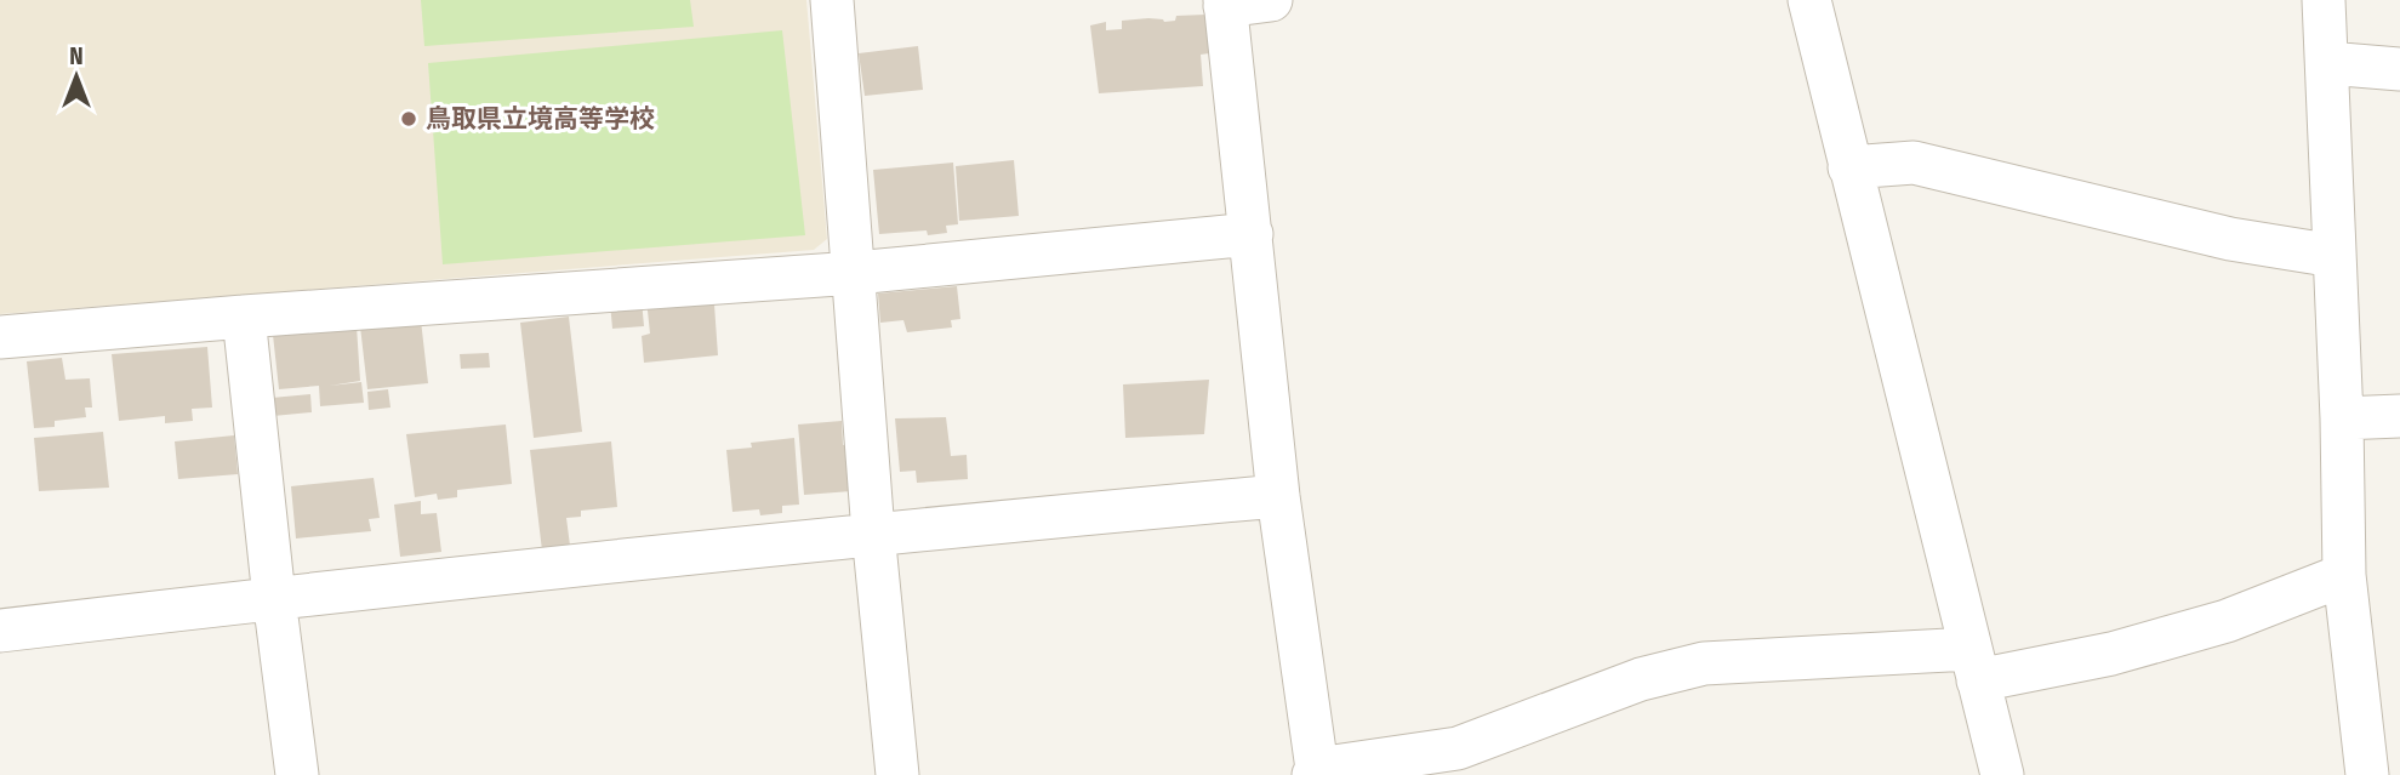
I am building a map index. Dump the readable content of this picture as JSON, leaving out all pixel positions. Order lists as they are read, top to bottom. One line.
{"places":["鳥取県立境高等学校"],"north":"top"}
